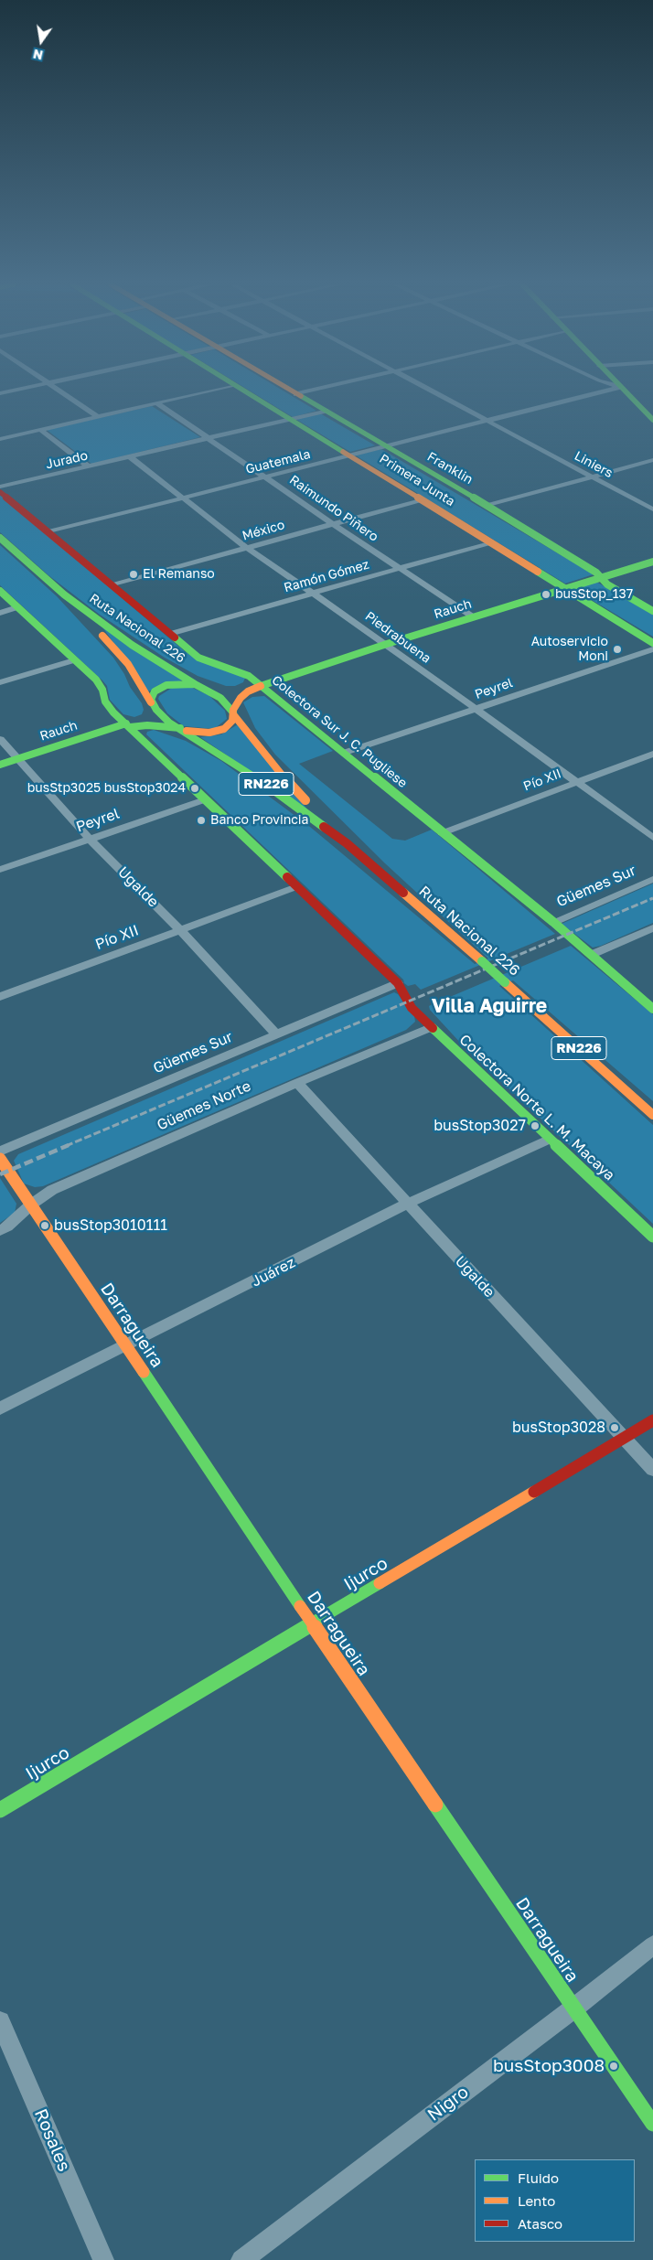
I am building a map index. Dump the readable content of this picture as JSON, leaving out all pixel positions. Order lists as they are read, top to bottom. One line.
{"streets":{"main road":["Franklin","Primera Junta","Rauch","Ruta Nacional 226","Colectora Sur J. C. Pugliese","RN226","Colectora Norte L. M. Macaya","Darragueira","Ijurco"],"street":["Jurado","Guatemala","Liniers","Raimundo Piñero","México","Ramón Gómez","Piedrabuena","Peyrel","Pío XII","Güemes Sur","Ugalde","Güemes Norte","Juárez","Nigro","Rosales"]},"crossings":[["Jurado","Franklin"],["Jurado","Primera Junta"],["Jurado","Raimundo Piñero"],["Jurado","Piedrabuena"],["Guatemala","Liniers"],["Guatemala","Franklin"],["Guatemala","Primera Junta"],["Guatemala","Raimundo Piñero"],["Guatemala","Piedrabuena"],["Guatemala","Colectora Sur J. C. Pugliese"],["Franklin","Rauch"],["Primera Junta","México"],["Primera Junta","Ramón Gómez"],["Primera Junta","Rauch"],["Raimundo Piñero","México"],["Raimundo Piñero","Ramón Gómez"],["Raimundo Piñero","Rauch"],["México","Piedrabuena"],["México","Colectora Sur J. C. Pugliese"],["Ramón Gómez","Piedrabuena"],["Ramón Gómez","Colectora Sur J. C. Pugliese"],["Rauch","Piedrabuena"],["Rauch","Colectora Sur J. C. Pugliese"],["Rauch","Ugalde"],["Rauch","Colectora Norte L. M. Macaya"],["Piedrabuena","Peyrel"],["Piedrabuena","Pío XII"],["Peyrel","Colectora Sur J. C. Pugliese"],["Peyrel","Ugalde"],["Peyrel","Colectora Norte L. M. Macaya"],["Colectora Sur J. C. Pugliese","Pío XII"],["Colectora Sur J. C. Pugliese","Güemes Sur"],["Pío XII","Ugalde"],["Pío XII","Colectora Norte L. M. Macaya"],["Güemes Sur","Ugalde"],["Güemes Sur","Colectora Norte L. M. Macaya"],["Ugalde","Güemes Norte"],["Ugalde","Juárez"],["Ugalde","Ijurco"],["Güemes Norte","Colectora Norte L. M. Macaya"],["Güemes Norte","Darragueira"],["Colectora Norte L. M. Macaya","Juárez"],["Juárez","Darragueira"],["Darragueira","Ijurco"],["Darragueira","Nigro"]],"districts":["Villa Aguirre"],"places":["El Remanso","busStop_137","Autoservicio Moni","busStp3025 busStop3024","Banco Provincia","busStop3027","busStop3010111","busStop3028","busStop3008"],"legend":["Fluido","Lento","Atasco"],"north":"bottom"}
